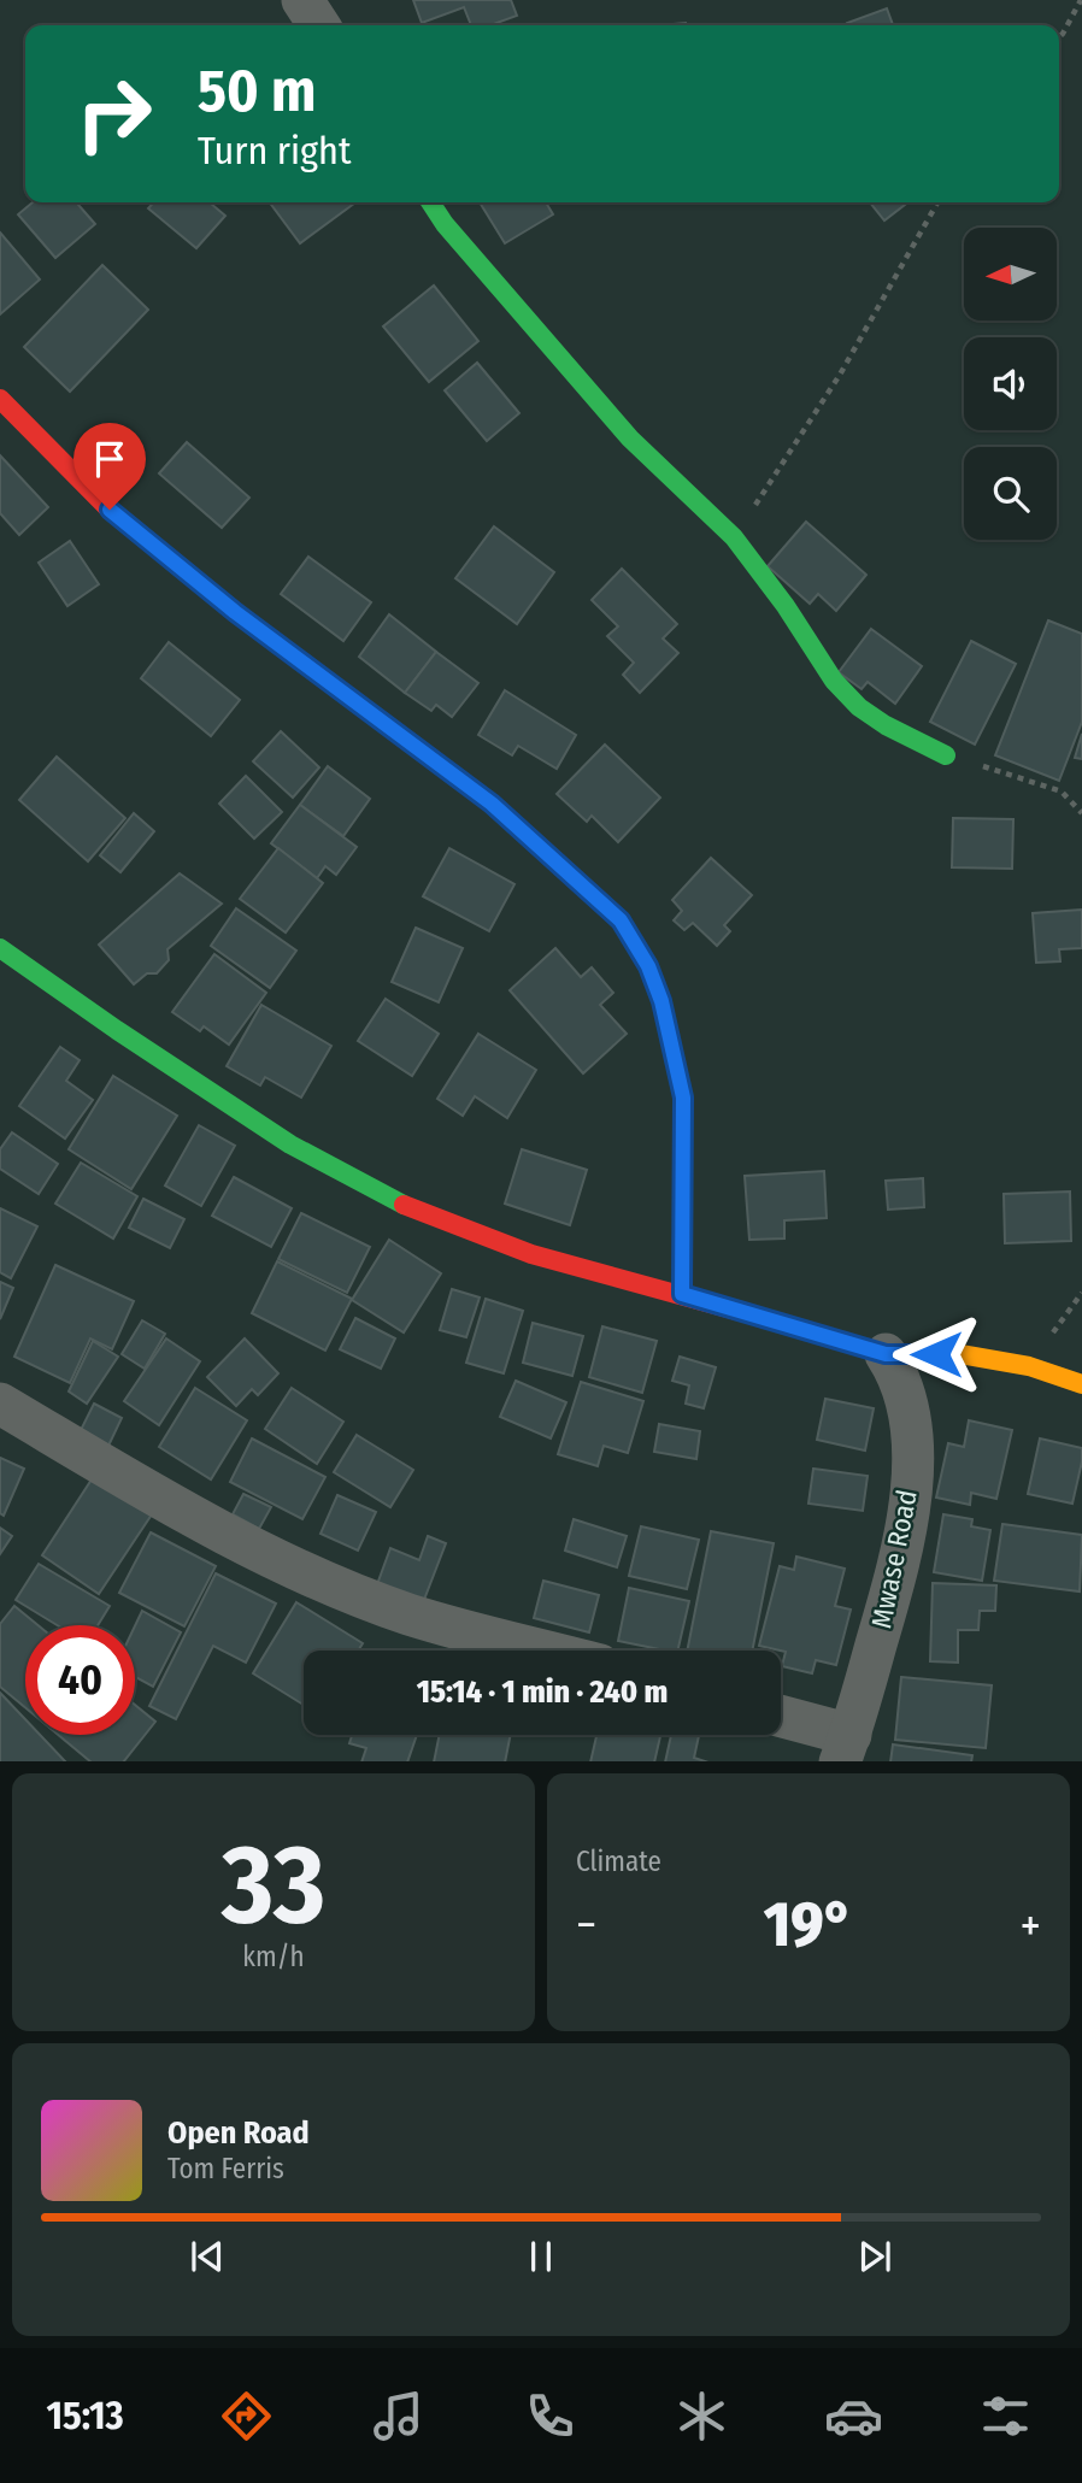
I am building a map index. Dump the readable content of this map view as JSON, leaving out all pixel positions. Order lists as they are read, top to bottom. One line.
{"streets":{"street":["Mwase Road"]},"north":"left","page":{"turn":["50 m","Turn right"],"limit":"40","trip":"15:14 · 1 min · 240 m","tile":[["33","km/h"],"Climate"],"heat":["−","19°","+"],"song":["Open Road","Tom Ferris"],"tabs":"15:13"}}
